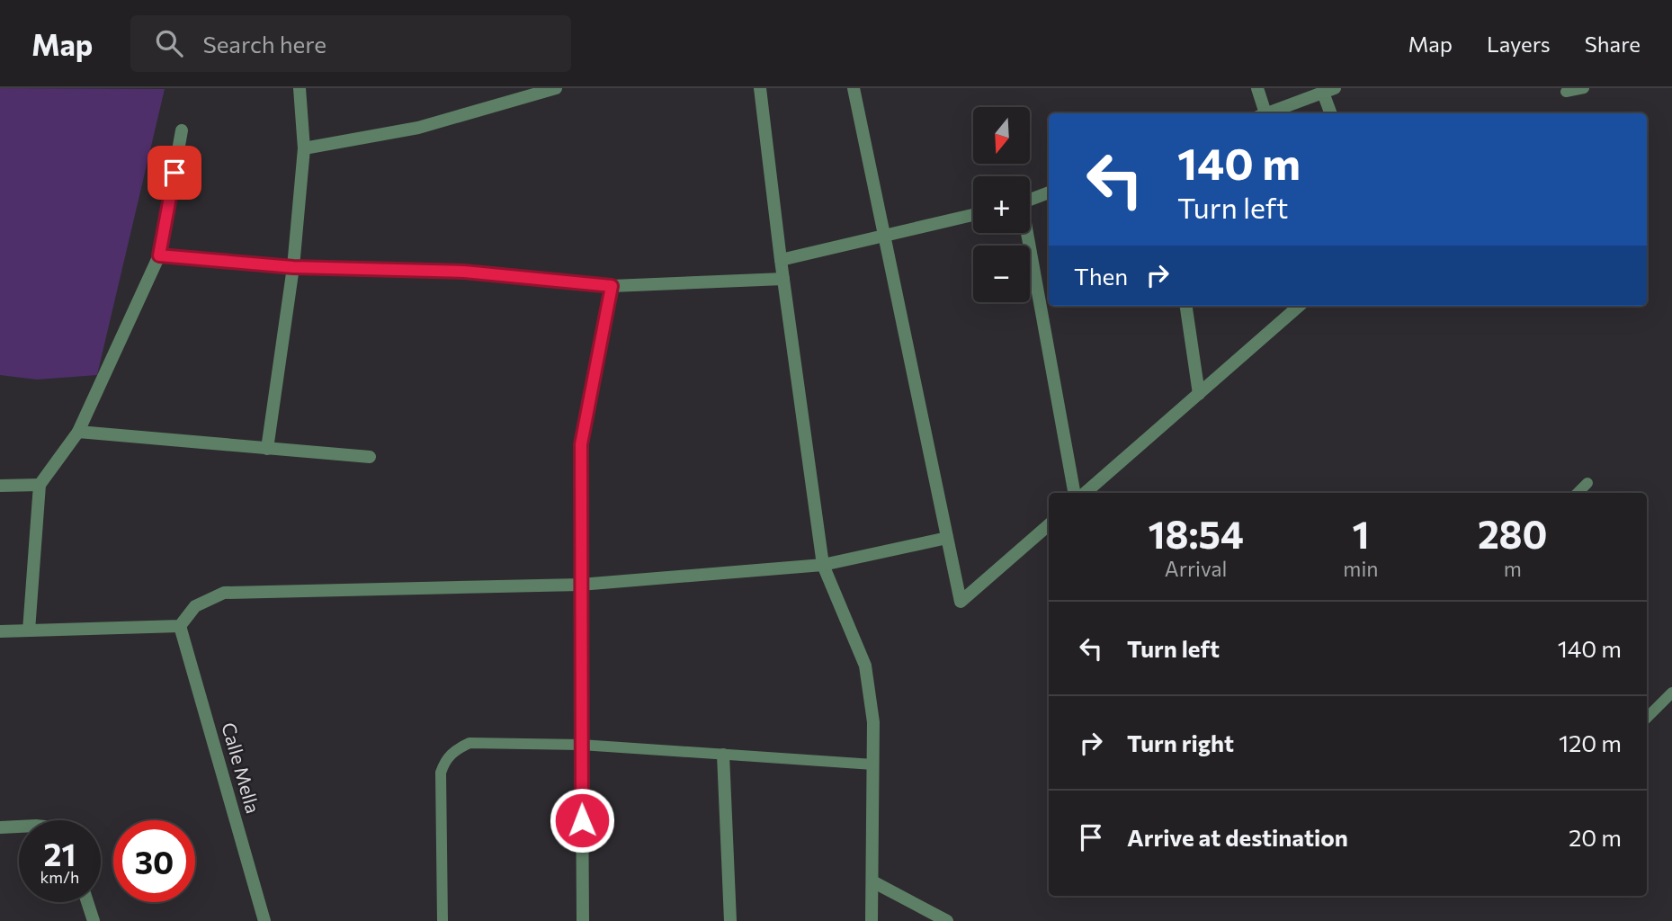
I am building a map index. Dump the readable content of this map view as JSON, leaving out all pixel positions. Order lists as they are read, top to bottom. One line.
{"streets":{"street":["Calle Mella"]},"north":"bottom","page":{"header":"Map","search":"Search here","nav":["Map","Layers","Share"],"map_buttons":["+","−"],"turn":["140 m","Turn left"],"then":"Then","eta":["18:54","Arrival","1","min","280","m"],"list":[{"name":"Turn left","value":"140 m"},{"name":"Turn right","value":"120 m"},{"name":"Arrive at destination","value":"20 m"}],"speed":"21 km/h","limit":"30"}}
